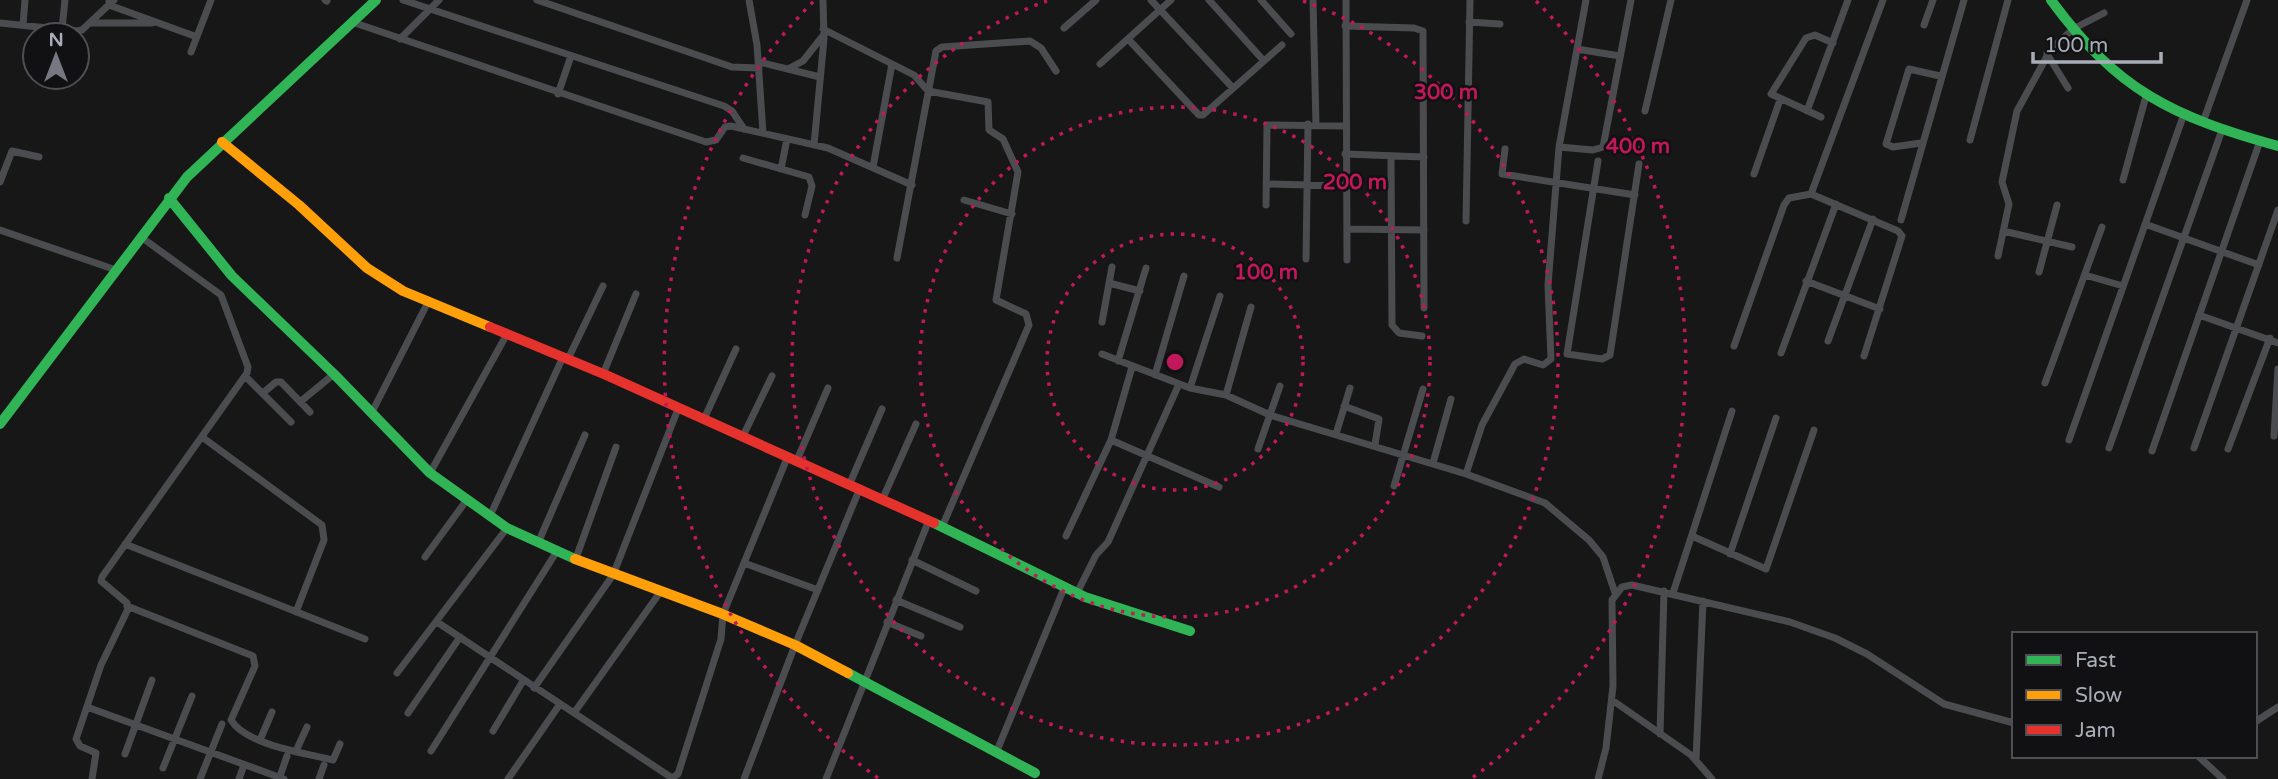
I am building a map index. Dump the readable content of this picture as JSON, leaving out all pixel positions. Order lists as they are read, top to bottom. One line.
{"legend":["Fast","Slow","Jam"],"scale_bar":"100 m","north":"top","rings":["300 m","400 m","200 m","100 m"]}
